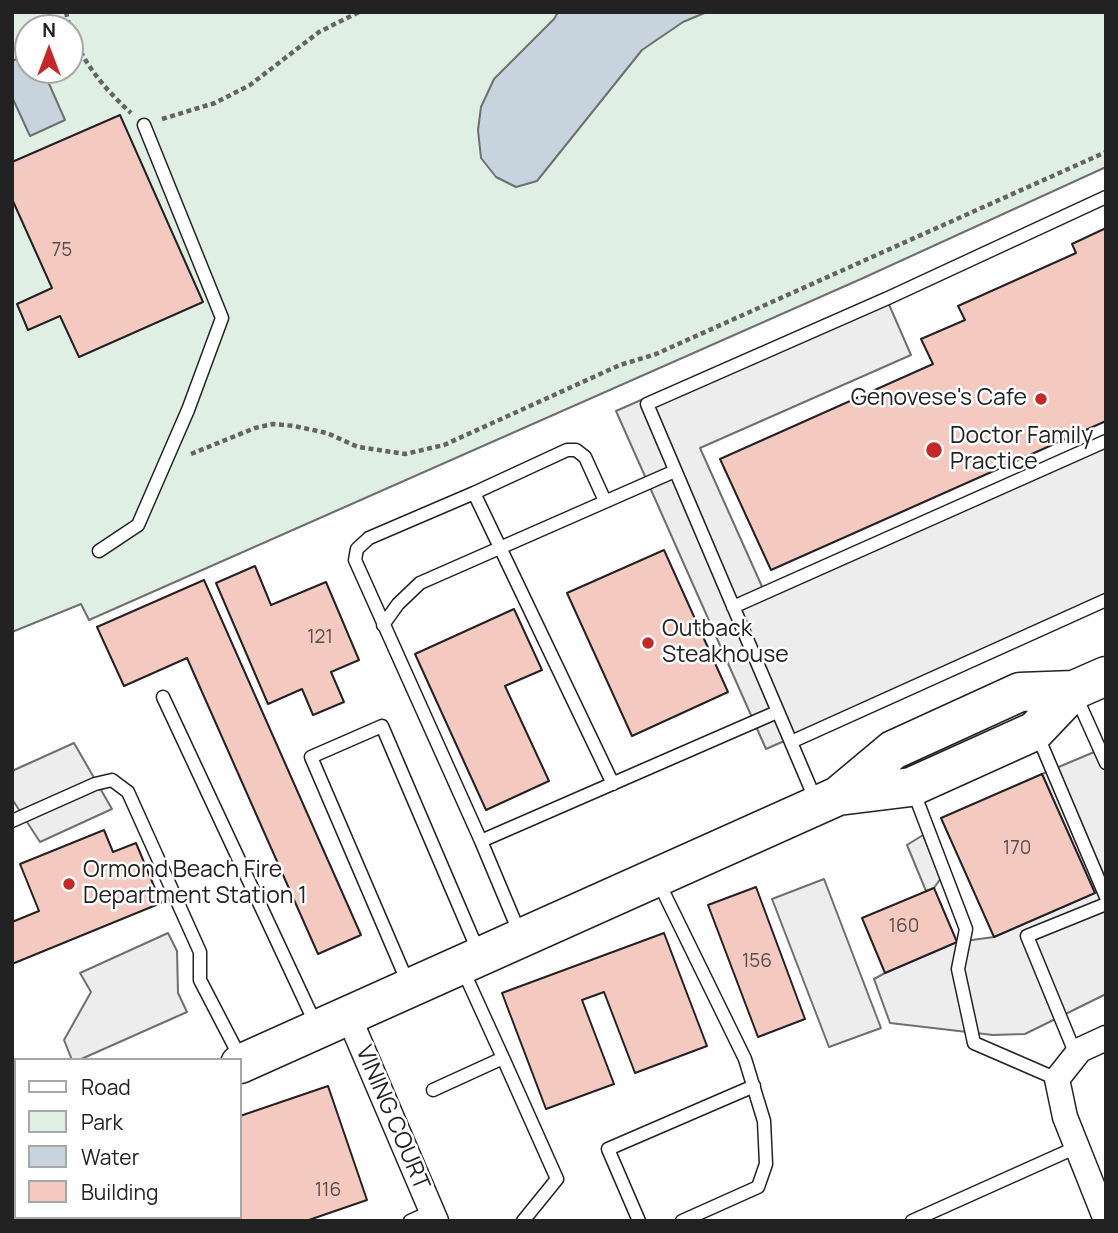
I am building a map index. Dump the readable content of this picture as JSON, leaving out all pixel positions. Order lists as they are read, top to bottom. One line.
{"streets":{"street":["VINING COURT"]},"places":["Genovese's Cafe","Doctor Family Practice","Outback Steakhouse","Ormond Beach Fire Department Station 1"],"house_numbers":["75","121","170","160","156","116"],"legend":["Road","Park","Water","Building"],"north":"top"}
